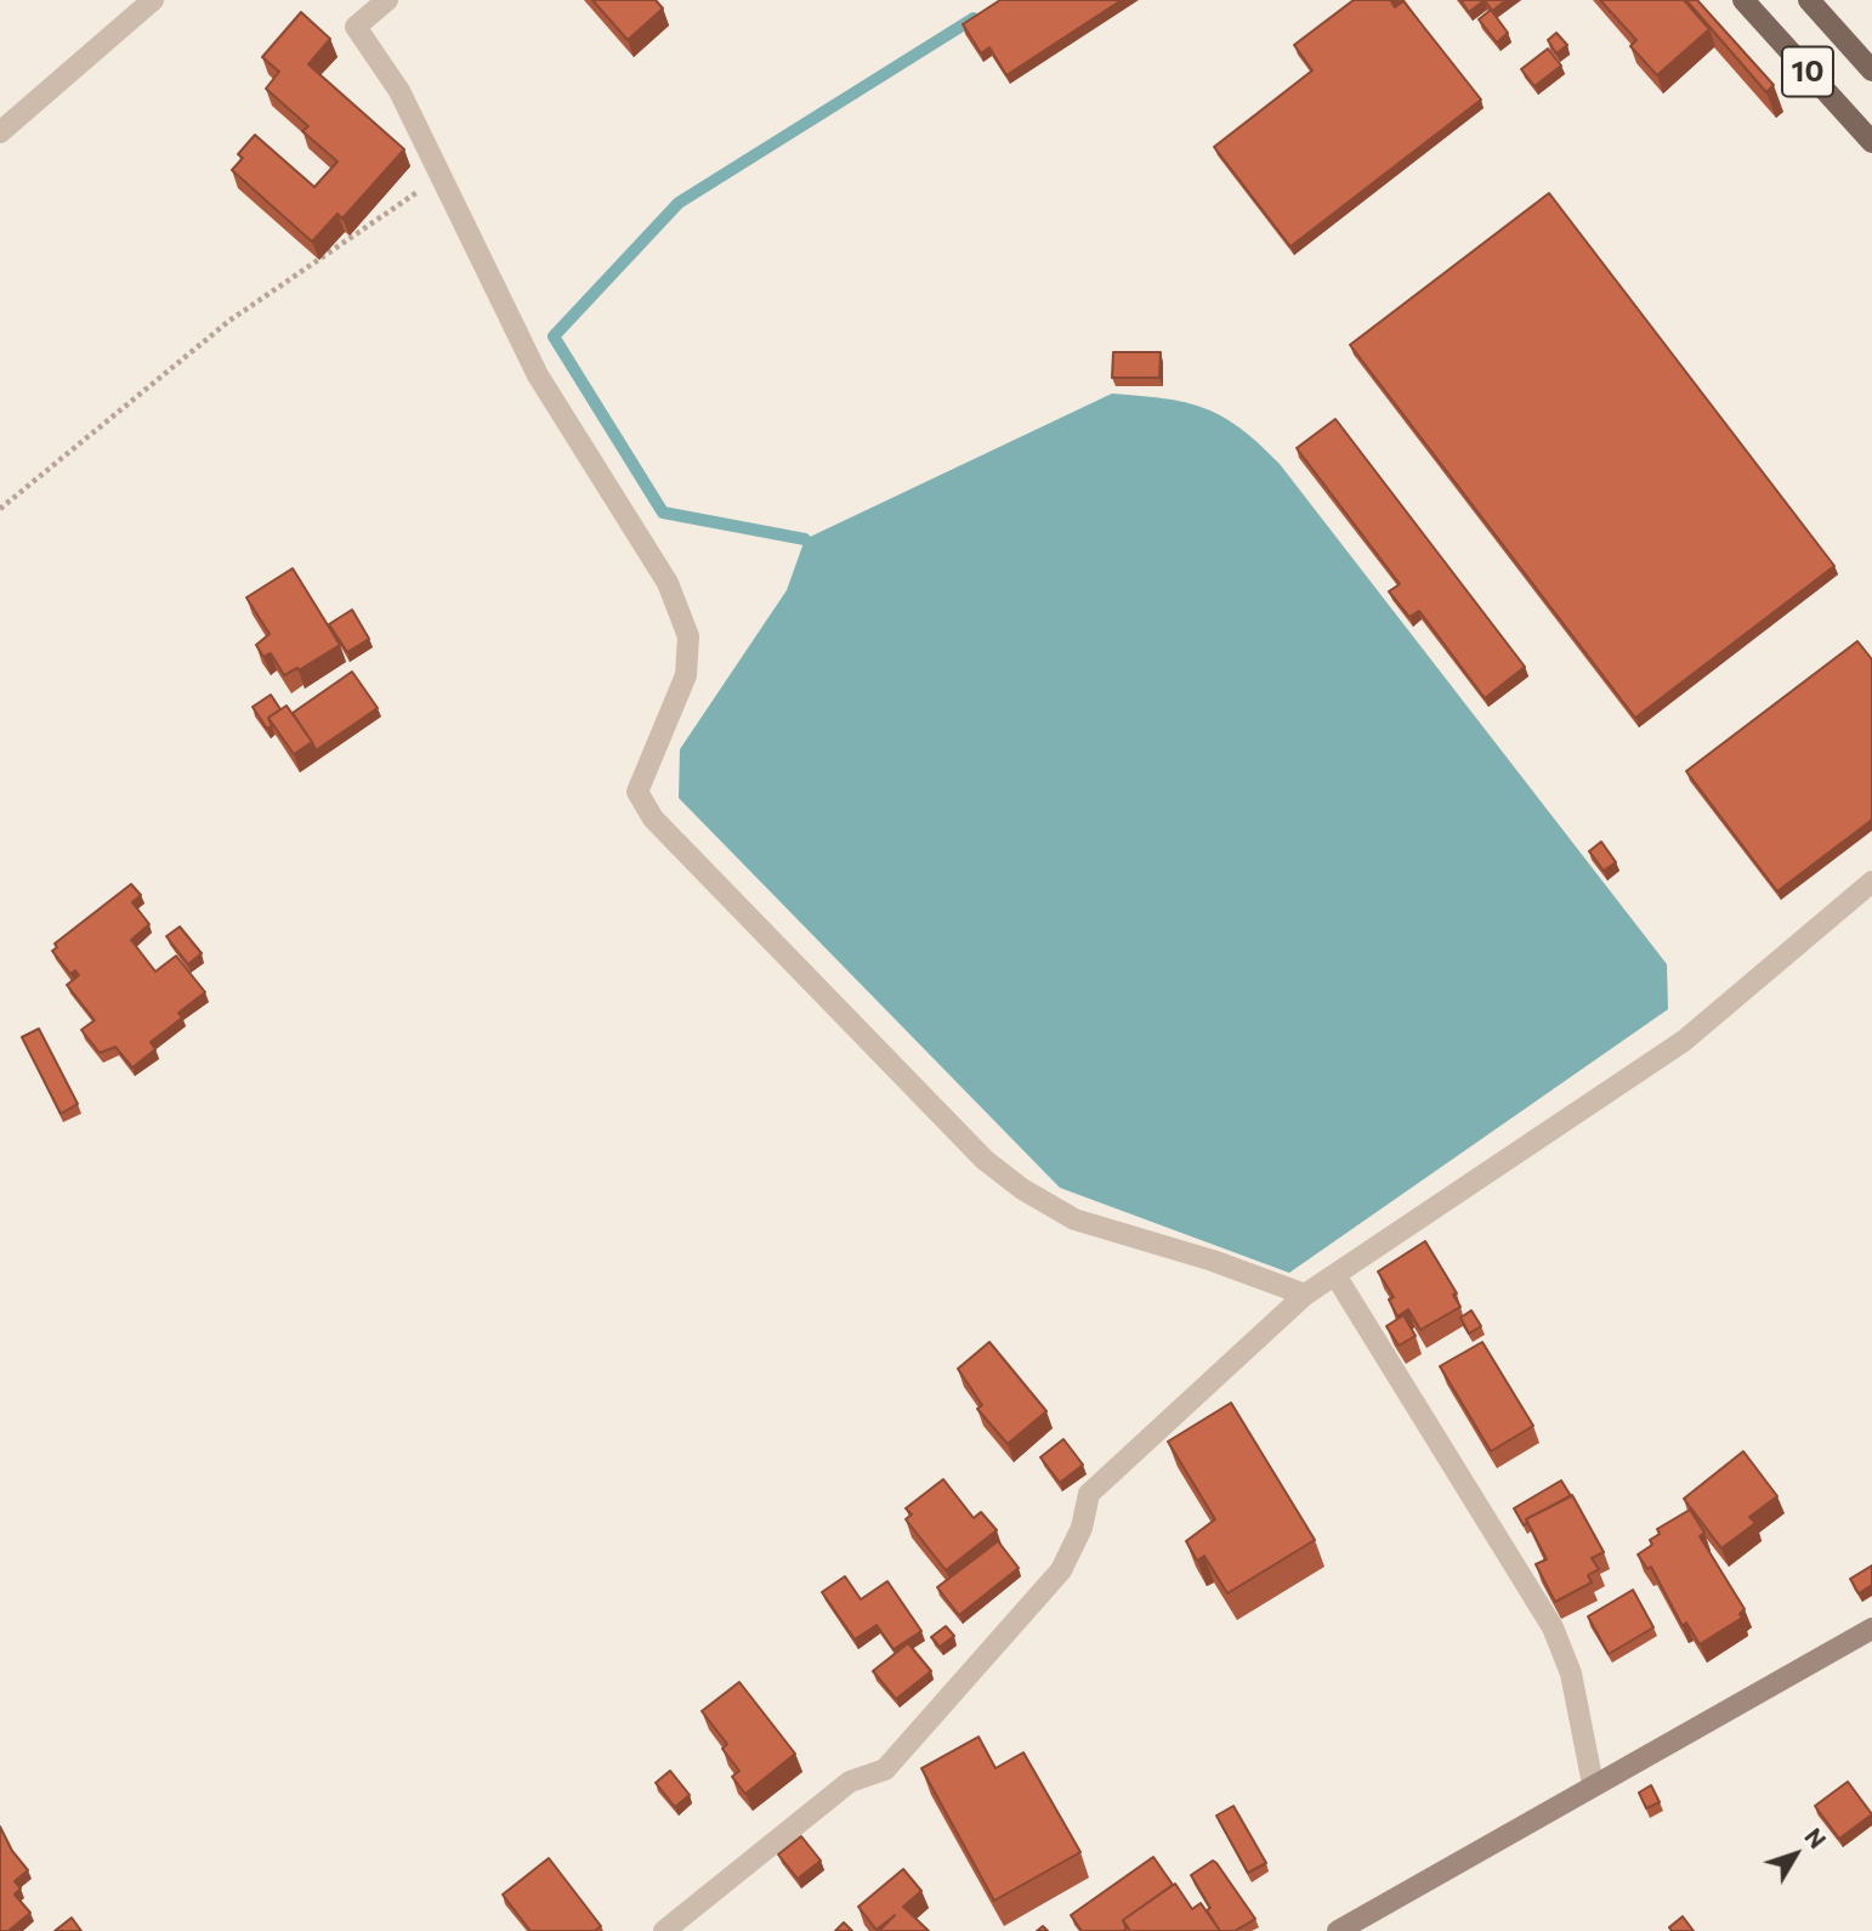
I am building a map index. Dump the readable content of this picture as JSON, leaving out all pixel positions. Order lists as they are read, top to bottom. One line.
{"streets":{"main road":["10"]},"north":"top right"}
